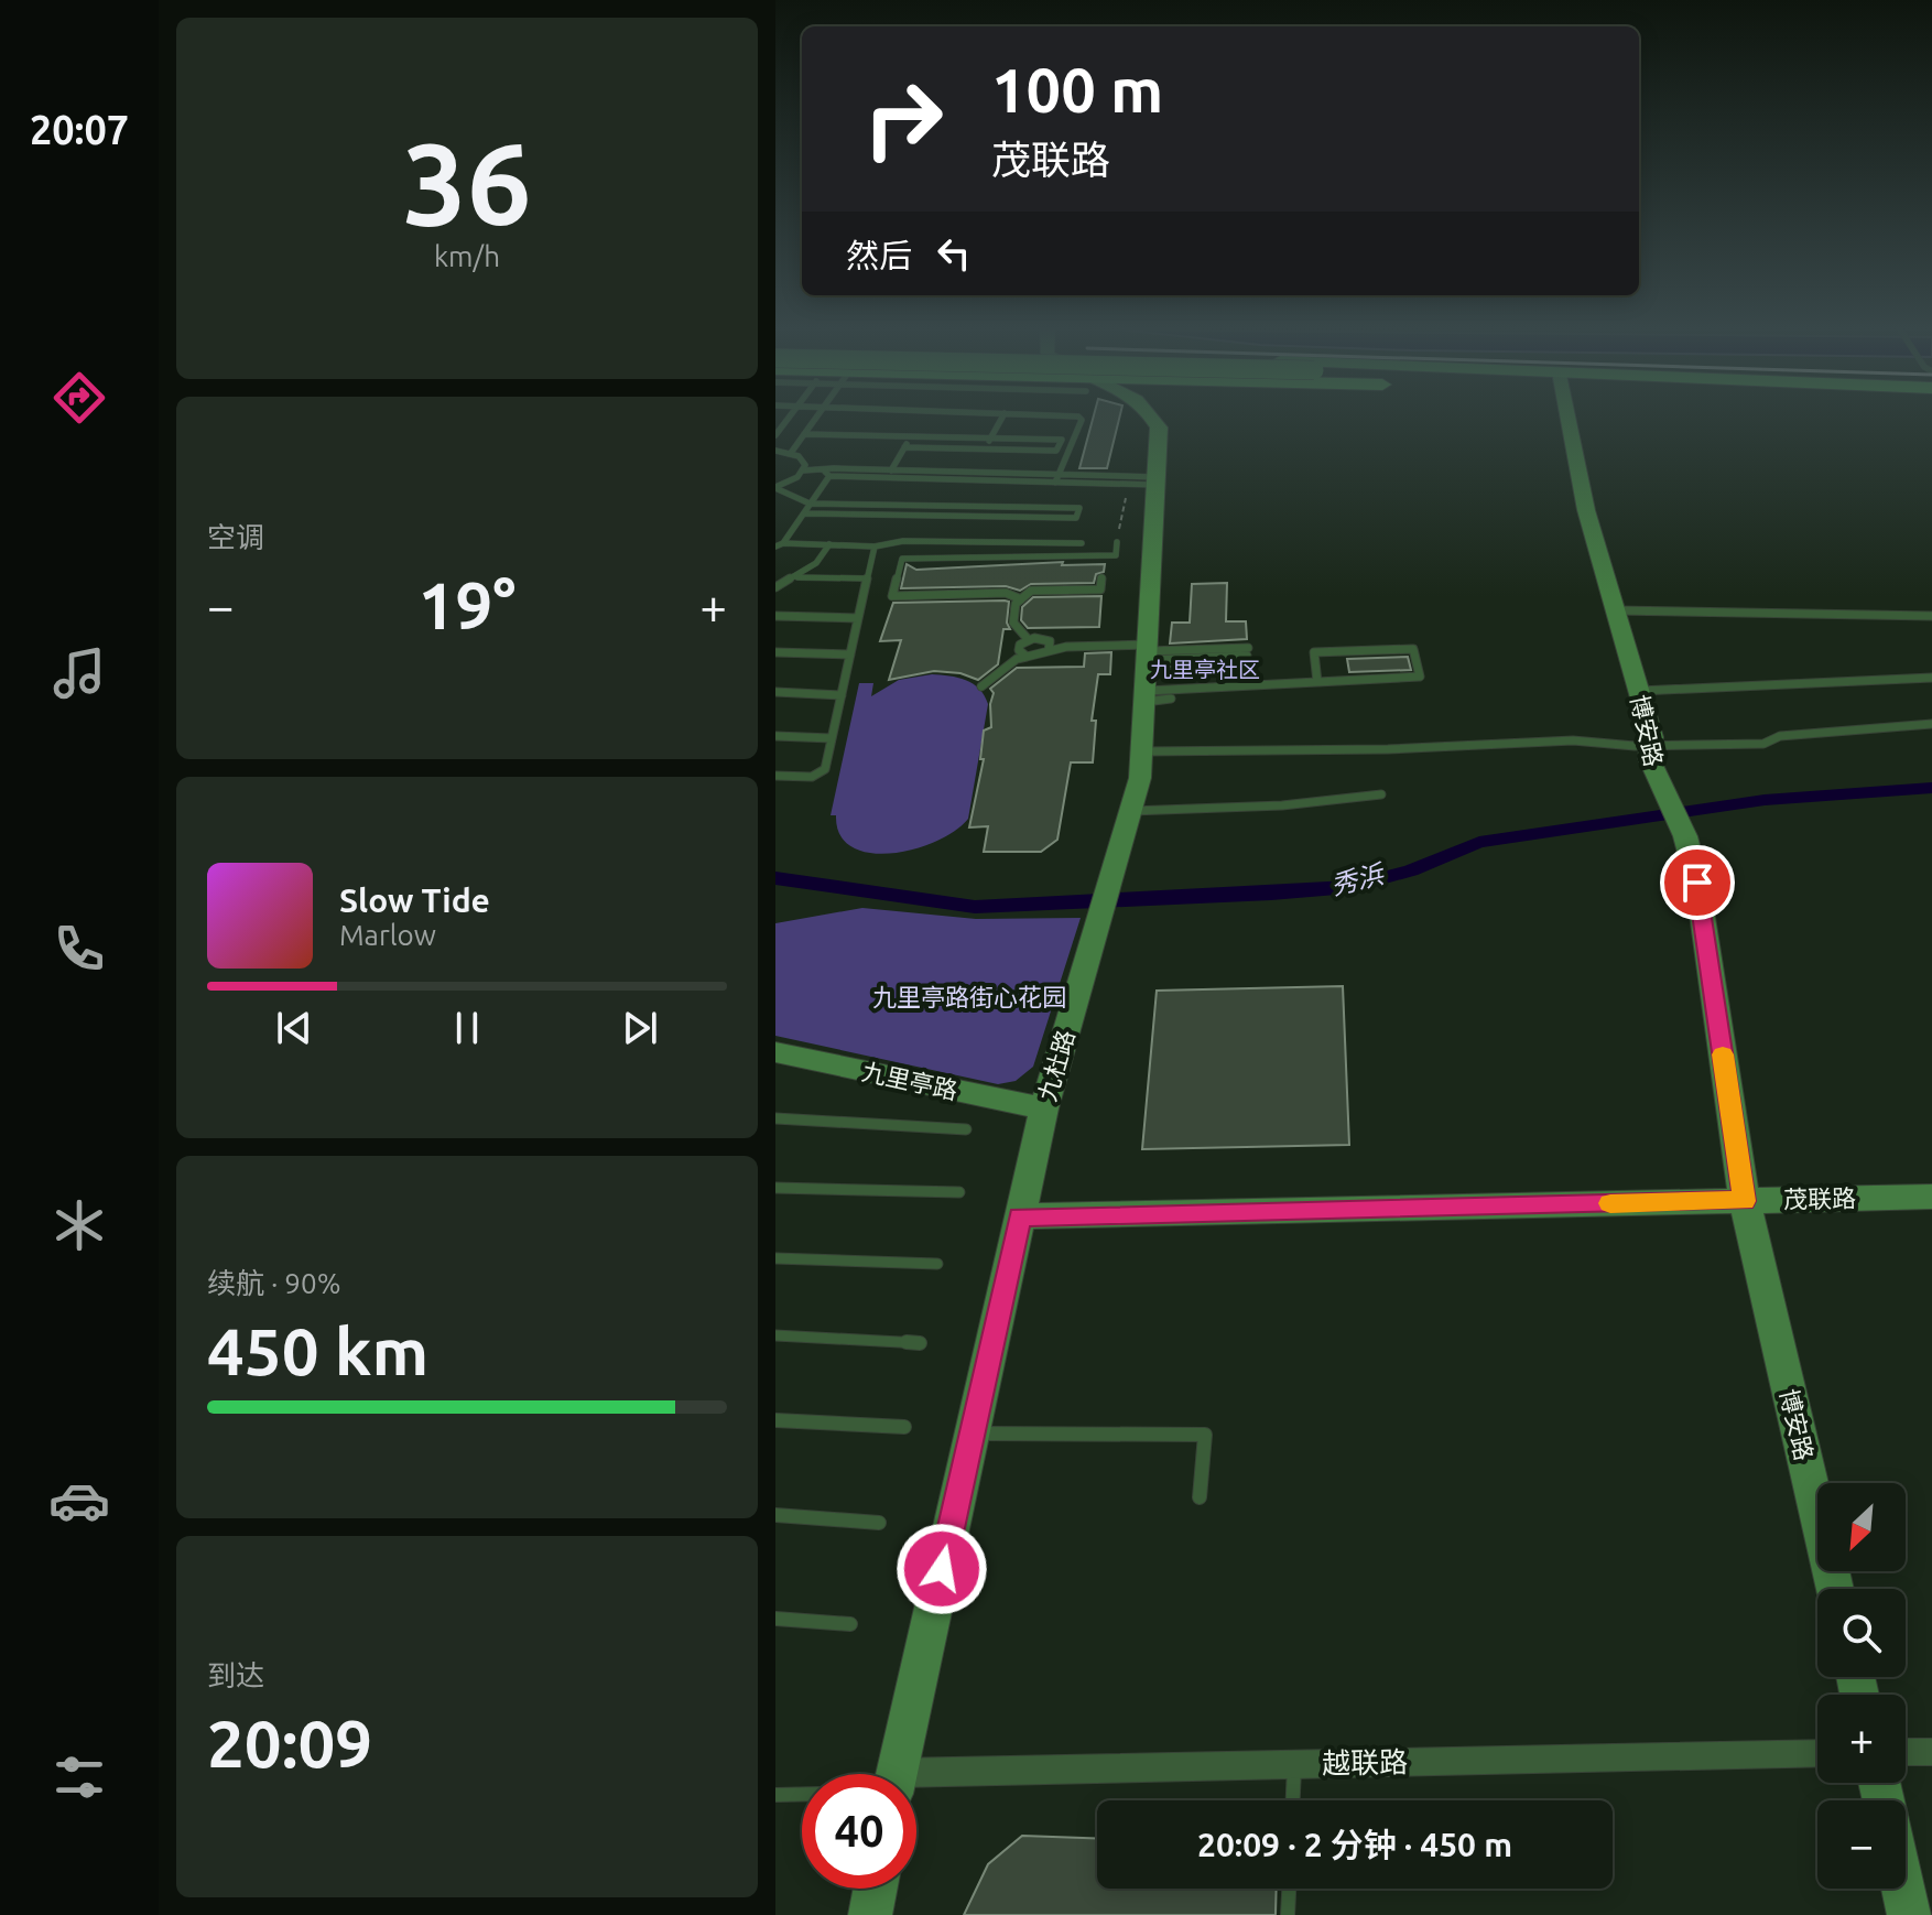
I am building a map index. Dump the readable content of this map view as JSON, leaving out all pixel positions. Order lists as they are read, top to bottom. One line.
{"streets":{"street":["博安路","九杜路","九里亭路","茂联路","越联路"]},"crossings":[["博安路","茂联路"],["九杜路","九里亭路"],["九杜路","茂联路"]],"districts":["九里亭社区"],"water":["秀浜"],"parks":["九里亭路街心花园"],"north":"bottom left","page":{"tabs":"20:07","tile":[["36","km/h"],"空调",["续航 · 90%","450 km"],["到达","20:09"]],"turn":["100 m","茂联路"],"then":"然后","heat":["−","19°","+"],"song":["Slow Tide","Marlow"],"map_buttons":["+","−"],"limit":"40","trip":"20:09 · 2 分钟 · 450 m"}}
